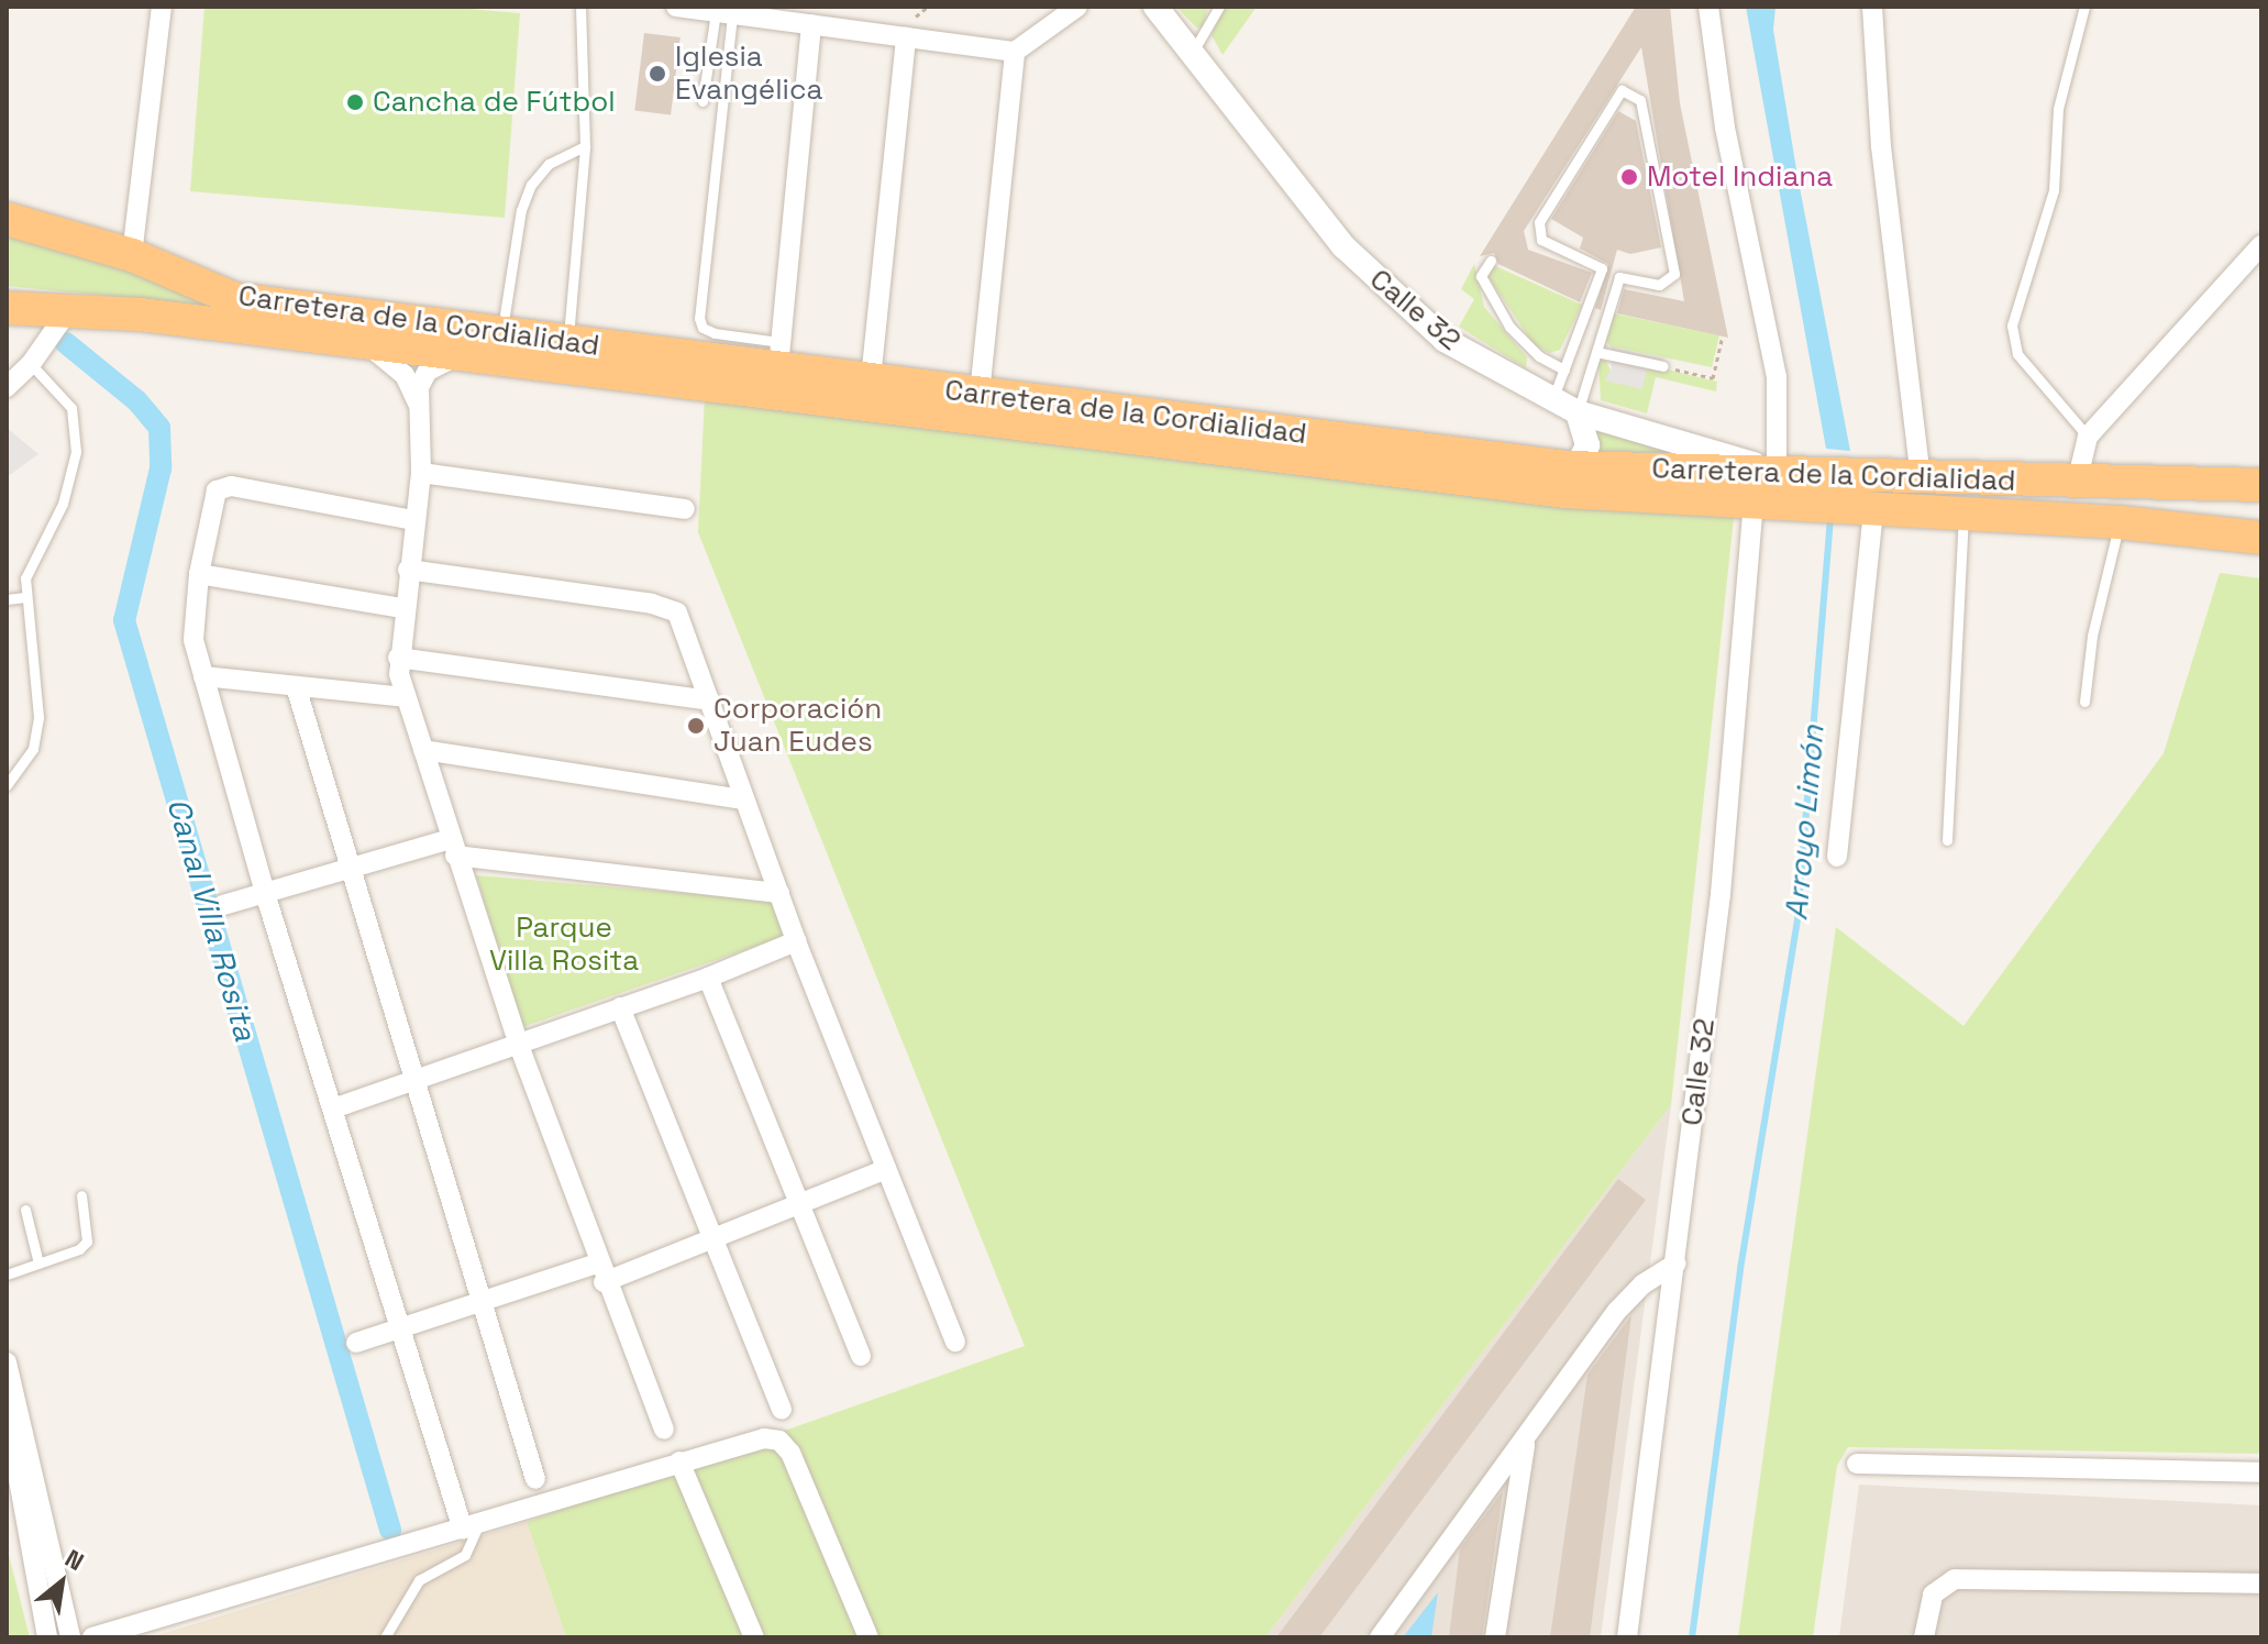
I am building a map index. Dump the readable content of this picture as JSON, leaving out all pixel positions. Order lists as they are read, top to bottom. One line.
{"streets":{"highway":["Carretera de la Cordialidad"],"street":["Calle 32"]},"crossings":[["Calle 32","Carretera de la Cordialidad"]],"water":["Arroyo Limón","Canal Villa Rosita"],"parks":["Parque Villa Rosita"],"places":["Iglesia Evangélica","Cancha de Fútbol","Motel Indiana","Corporación Juan Eudes"],"north":"top right"}
